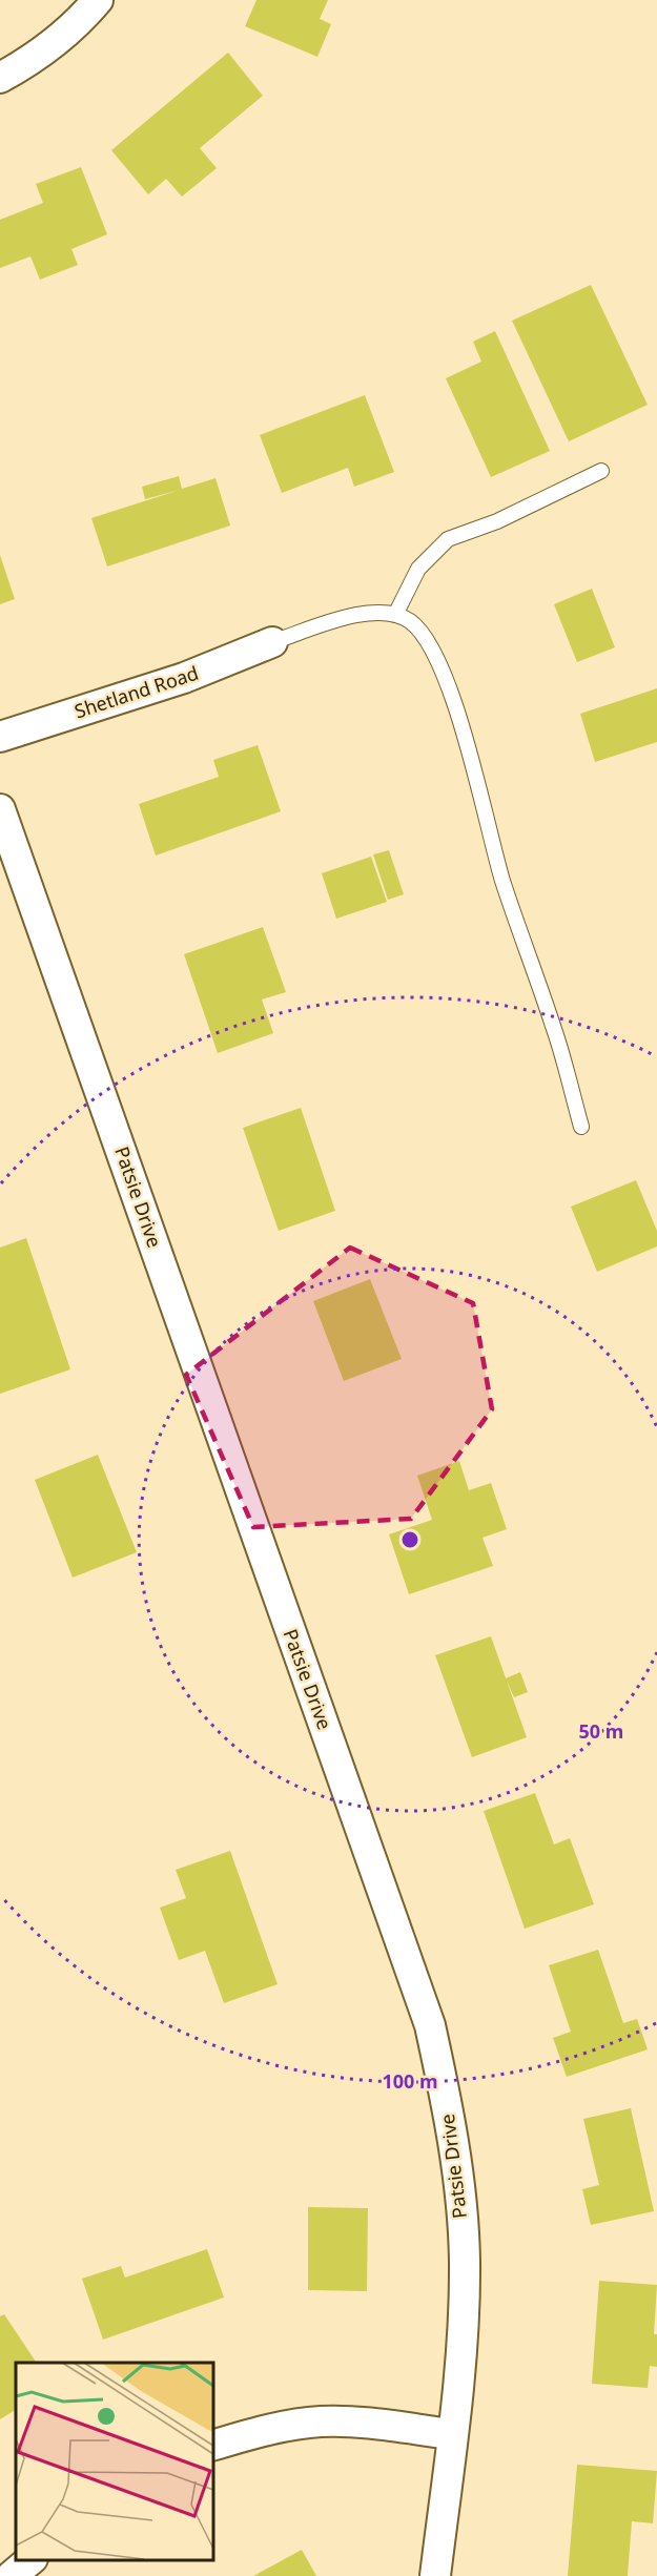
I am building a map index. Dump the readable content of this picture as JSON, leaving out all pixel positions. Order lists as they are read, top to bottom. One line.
{"streets":{"street":["Shetland Road","Patsie Drive"]},"rings":["50 m","100 m"]}
